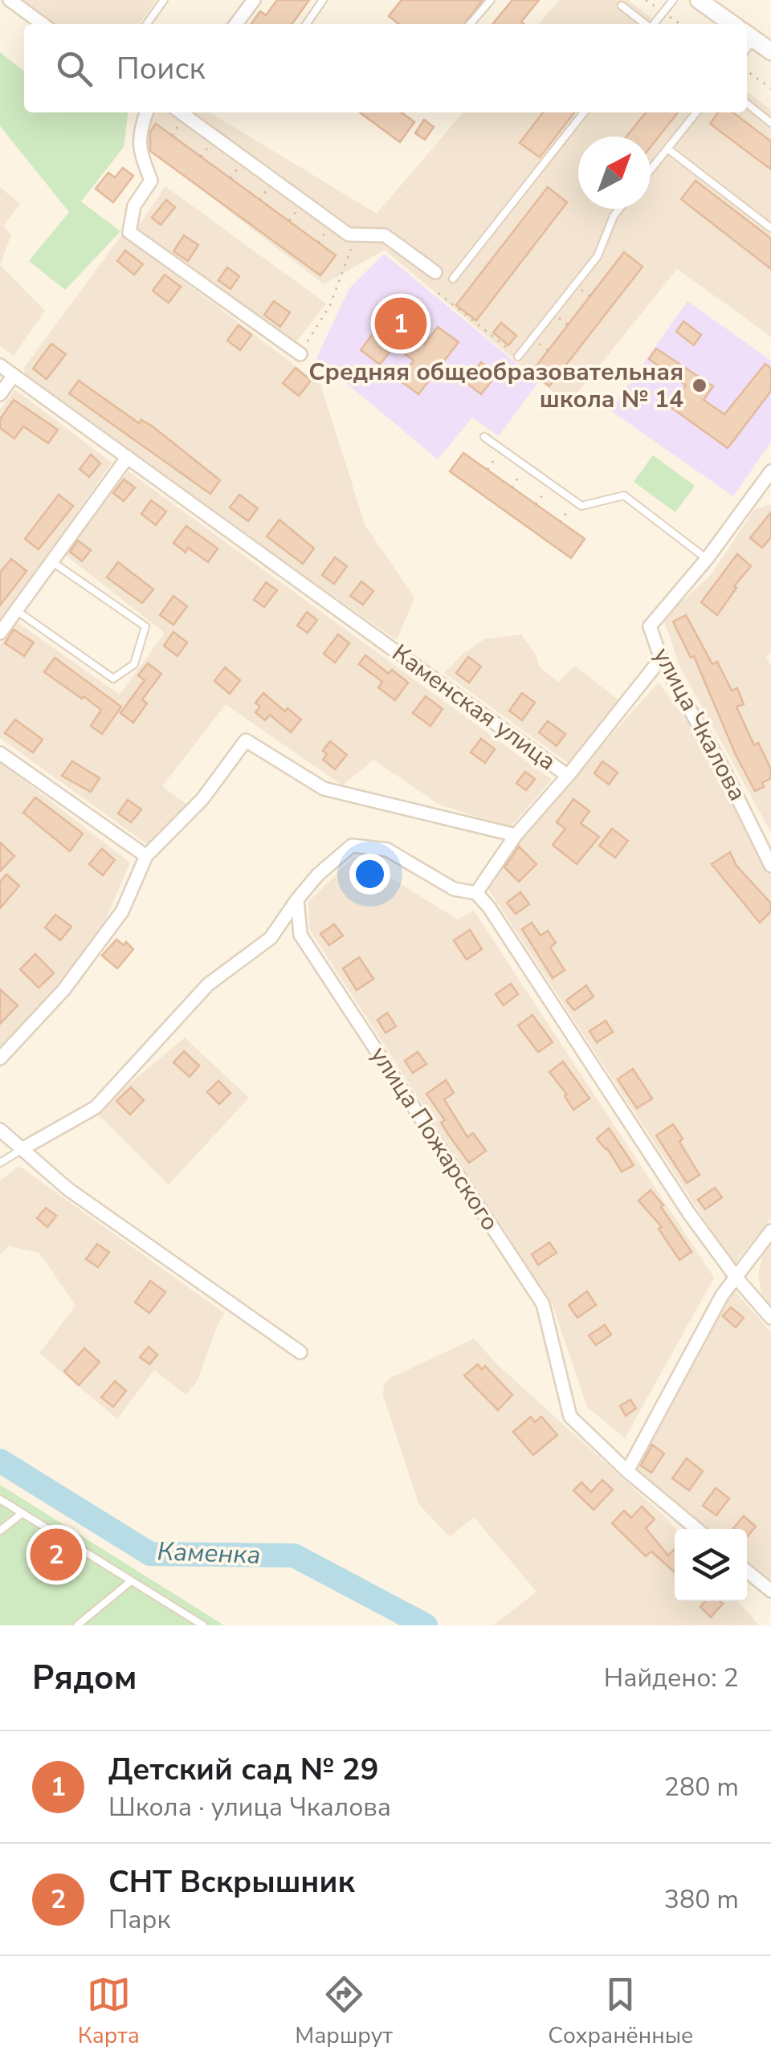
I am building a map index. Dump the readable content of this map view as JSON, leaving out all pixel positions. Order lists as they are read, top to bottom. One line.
{"streets":{"street":["Каменская улица","улица Чкалова","улица Пожарского"]},"water":["Каменка"],"places":["Средняя общеобразовательная школа № 14"],"north":"top right","page":{"search":"Поиск","pins":["1","2"],"heading":["Рядом","Найдено: 2"],"list":[{"mark":"1","name":"Детский сад № 29","note":"Школа · улица Чкалова","value":"280 m"},{"mark":"2","name":"СНТ Вскрышник","note":"Парк","value":"380 m"}],"nav":["Карта","Маршрут","Сохранённые"]}}
